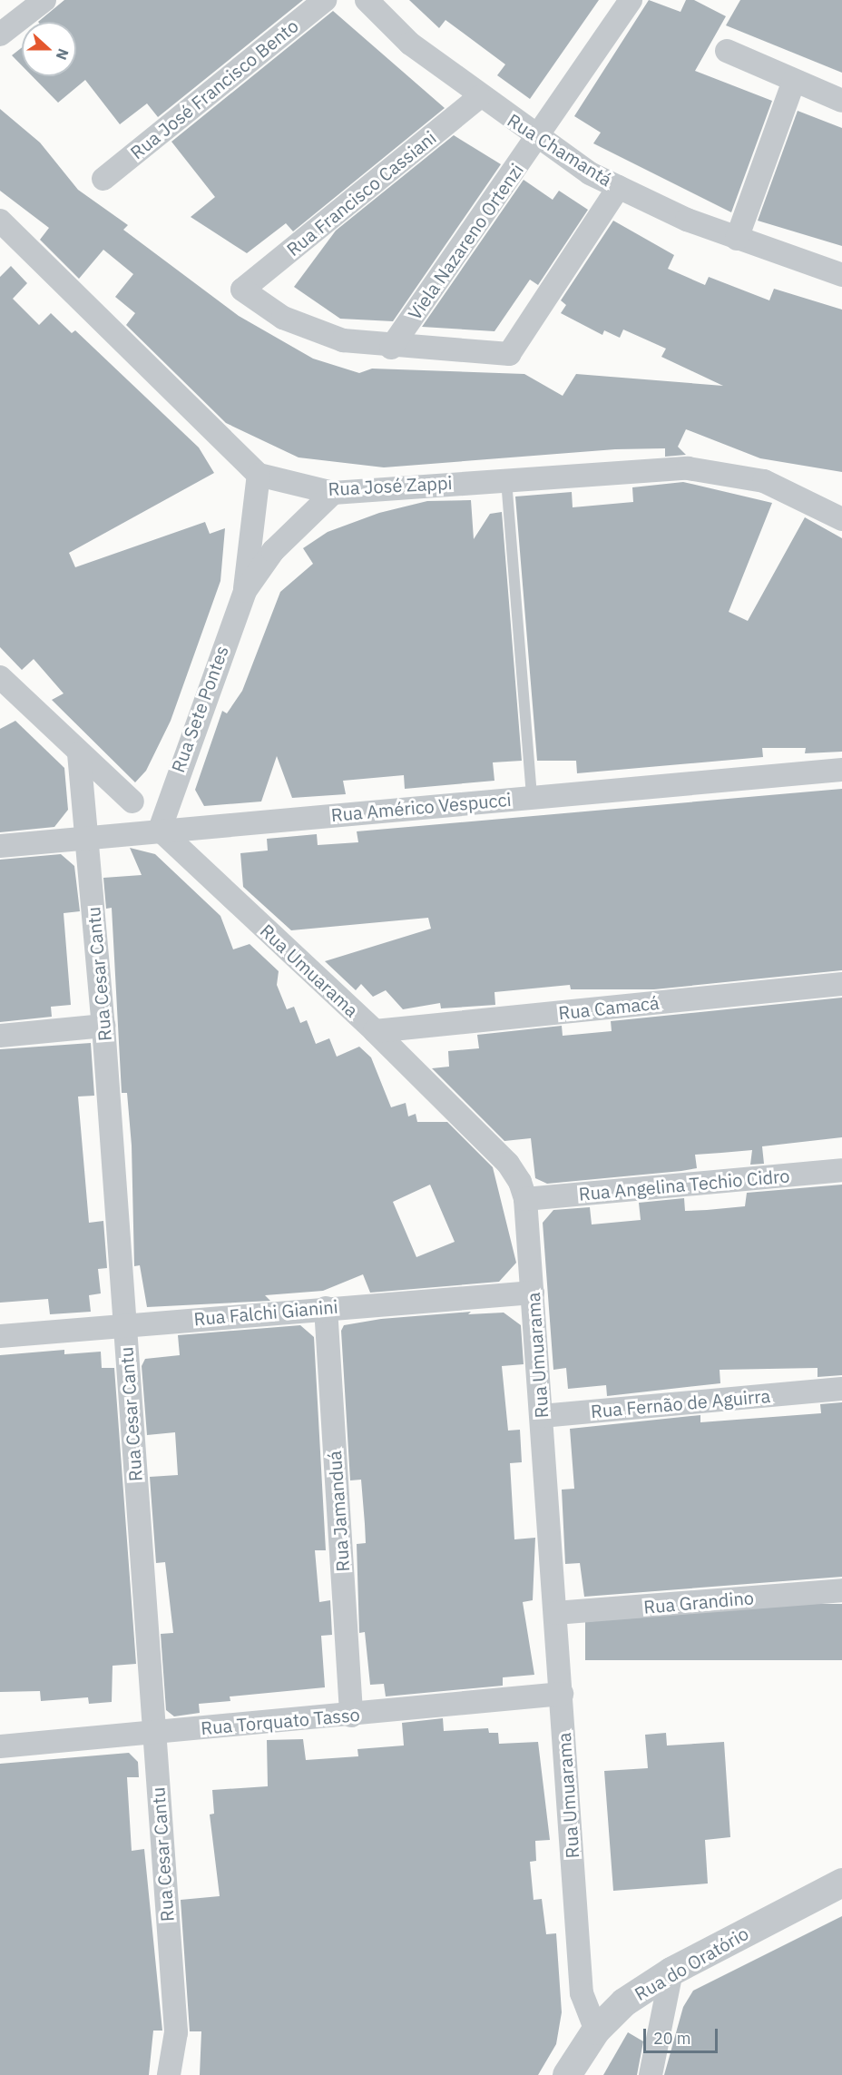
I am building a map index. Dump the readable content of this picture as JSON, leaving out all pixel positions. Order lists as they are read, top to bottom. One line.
{"streets":{"street":["Rua José Francisco Bento","Rua Chamantá","Rua Francisco Cassiani","Viela Nazareno Ortenzi","Rua José Zappi","Rua Sete Pontes","Rua Américo Vespucci","Rua Umuarama","Rua Cesar Cantu","Rua Camacá","Rua Angelina Techio Cidro","Rua Falchi Gianini","Rua Fernão de Aguirra","Rua Jamanduá","Rua Grandino","Rua Torquato Tasso","Rua do Oratório"]},"crossings":[["Rua Chamantá","Rua Francisco Cassiani"],["Rua Chamantá","Viela Nazareno Ortenzi"],["Rua Francisco Cassiani","Viela Nazareno Ortenzi"],["Rua José Zappi","Rua Sete Pontes"],["Rua Sete Pontes","Rua Américo Vespucci"],["Rua Sete Pontes","Rua Umuarama"],["Rua Américo Vespucci","Rua Umuarama"],["Rua Américo Vespucci","Rua Cesar Cantu"],["Rua Umuarama","Rua Camacá"],["Rua Umuarama","Rua Angelina Techio Cidro"],["Rua Umuarama","Rua Falchi Gianini"],["Rua Umuarama","Rua Fernão de Aguirra"],["Rua Umuarama","Rua Grandino"],["Rua Umuarama","Rua Torquato Tasso"],["Rua Umuarama","Rua do Oratório"],["Rua Cesar Cantu","Rua Falchi Gianini"],["Rua Cesar Cantu","Rua Torquato Tasso"],["Rua Falchi Gianini","Rua Jamanduá"],["Rua Jamanduá","Rua Torquato Tasso"]],"scale_bar":"20 m","north":"right"}
